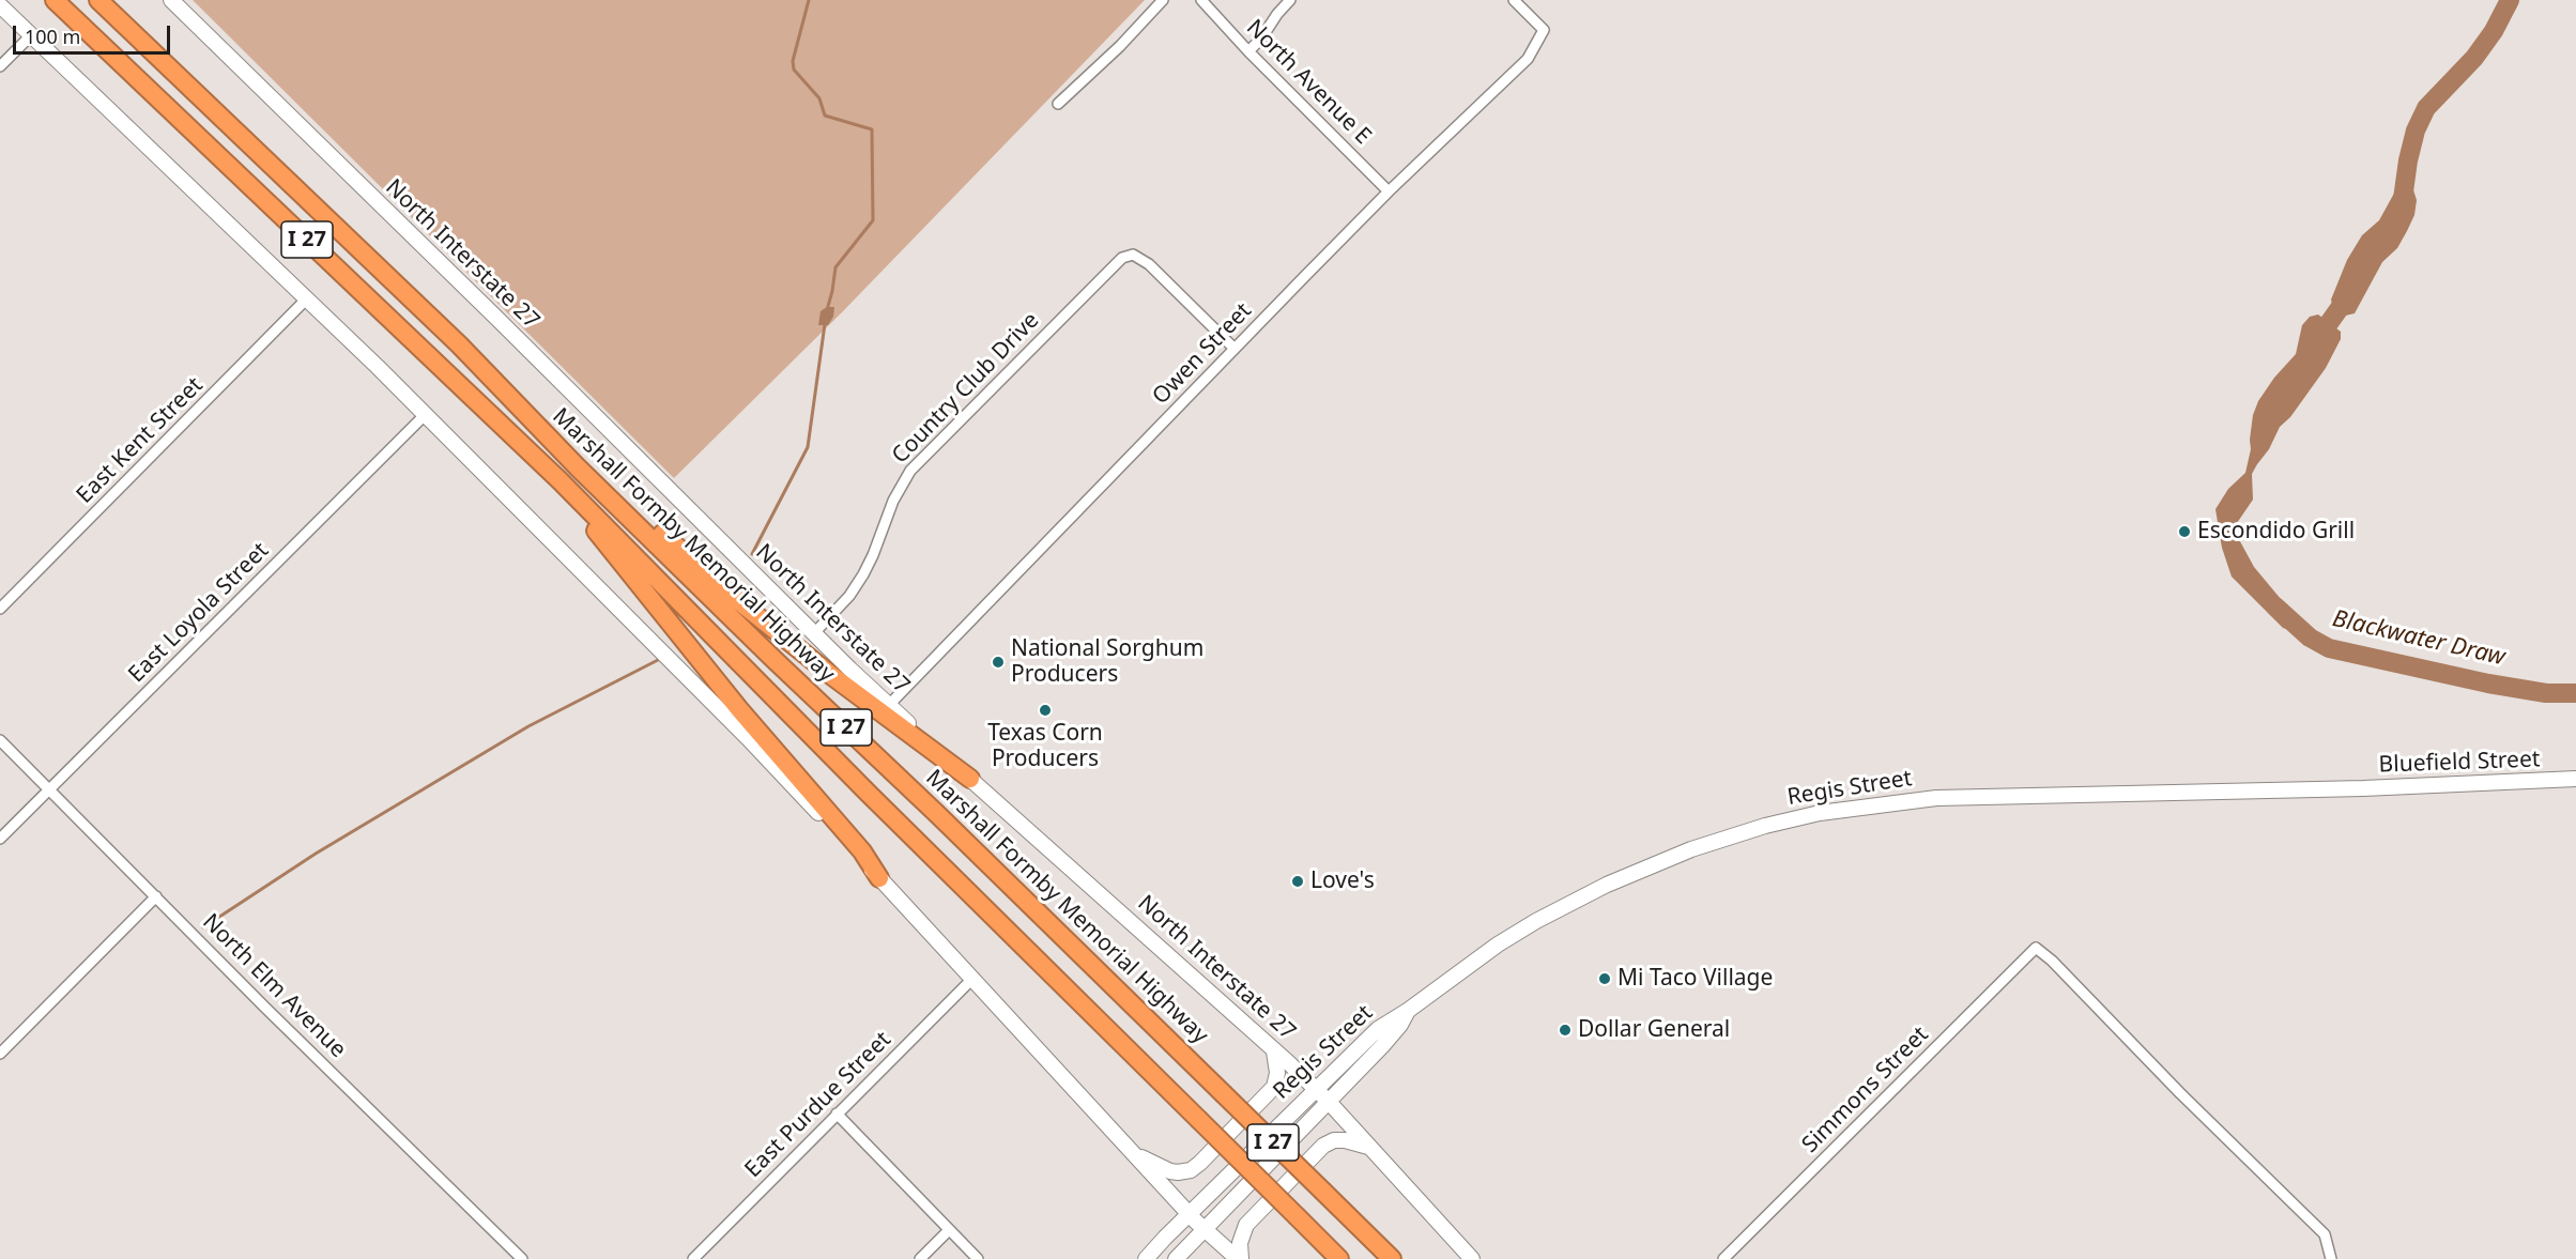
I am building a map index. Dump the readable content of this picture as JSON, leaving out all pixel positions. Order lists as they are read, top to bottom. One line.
{"streets":{"highway":["I 27","Marshall Formby Memorial Highway"],"main road":["North Interstate 27","Bluefield Street","Regis Street"],"street":["North Avenue E","Owen Street","Country Club Drive","East Kent Street","East Loyola Street","North Elm Avenue","Simmons Street","East Purdue Street"]},"crossings":[["North Avenue E","Owen Street"],["North Interstate 27","Owen Street"],["North Interstate 27","Country Club Drive"],["North Interstate 27","Regis Street"],["Owen Street","Country Club Drive"],["East Loyola Street","North Elm Avenue"],["Bluefield Street","Regis Street"]],"water":["Blackwater Draw"],"places":["Escondido Grill","National Sorghum Producers","Texas Corn Producers","Love's","Mi Taco Village","Dollar General"],"scale_bar":"100 m"}
